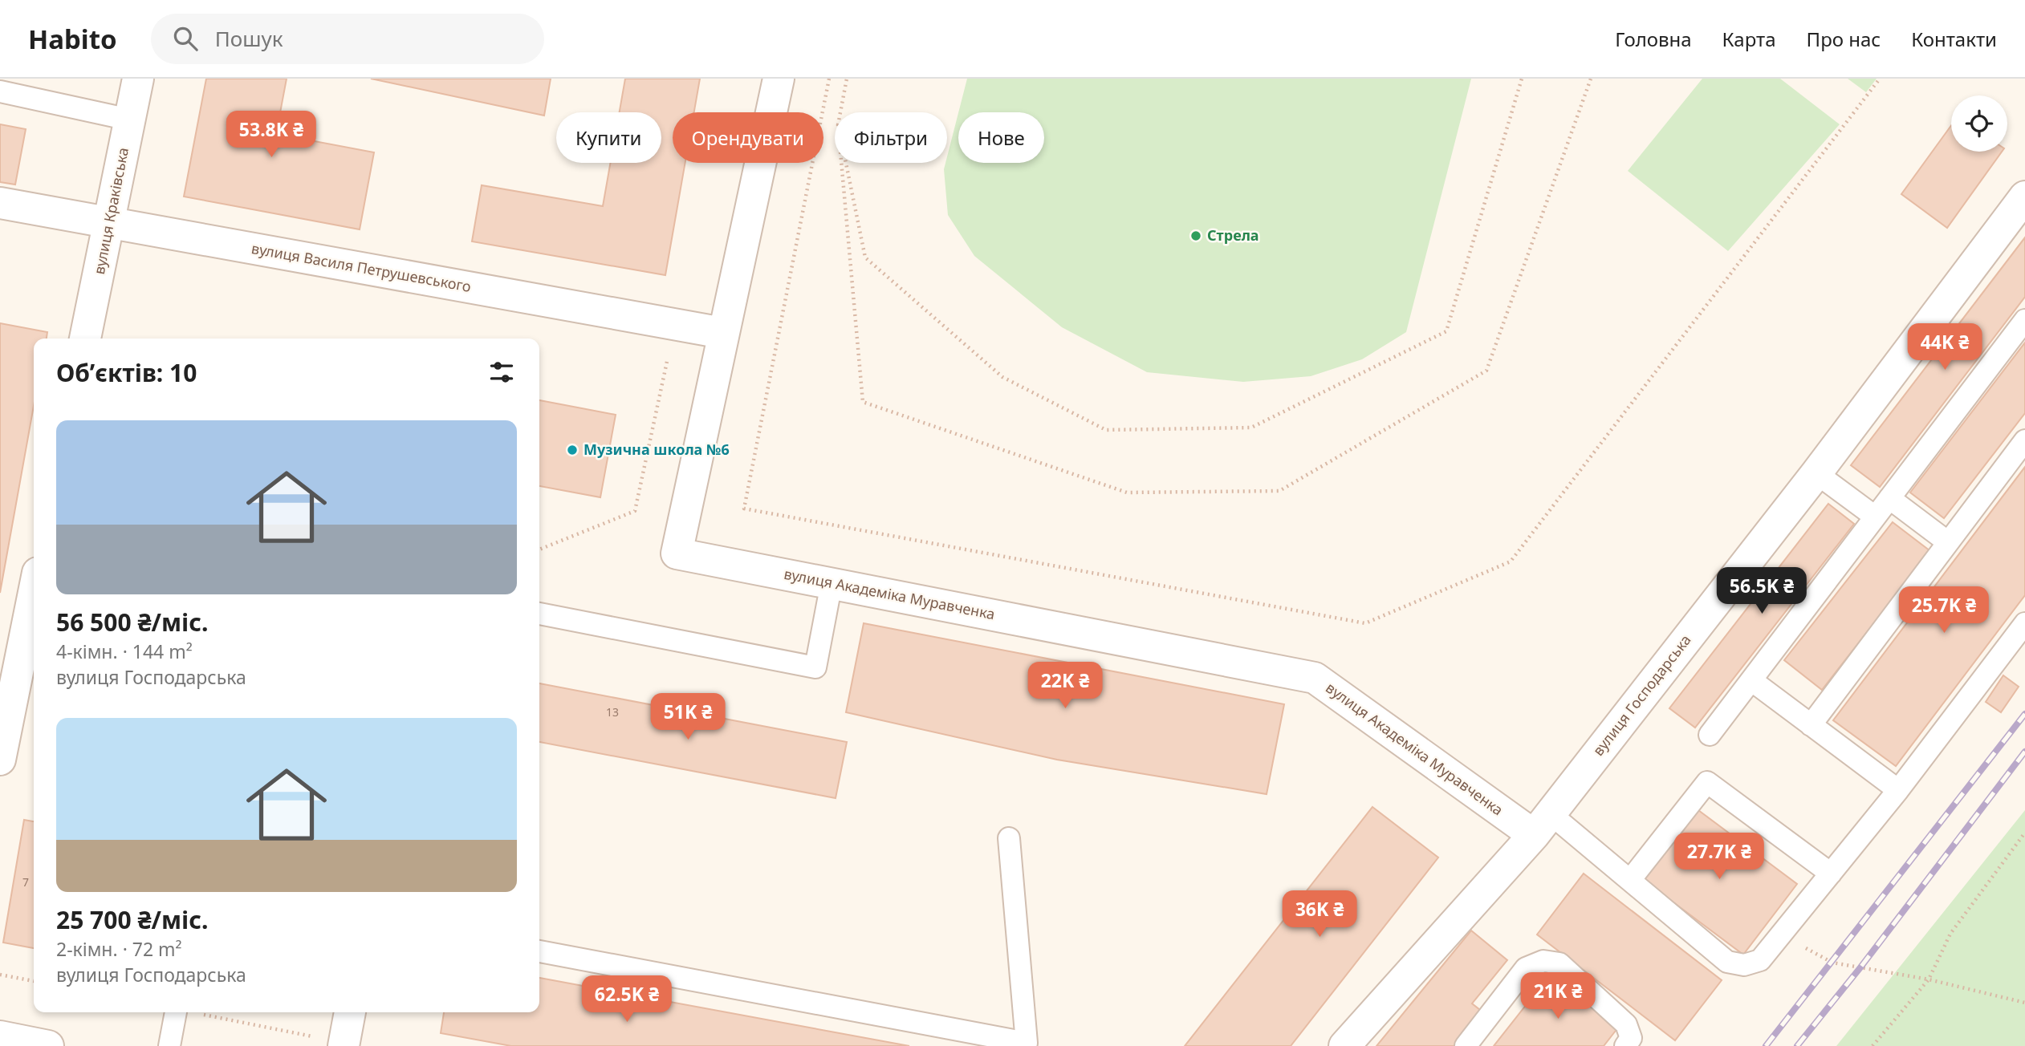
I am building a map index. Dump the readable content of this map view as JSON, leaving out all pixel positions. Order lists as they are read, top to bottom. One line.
{"streets":{"street":["вулиця Краківська","вулиця Василя Петрушевського","вулиця Академіка Муравченка","вулиця Господарська"]},"crossings":[["вулиця Краківська","вулиця Василя Петрушевського"],["вулиця Василя Петрушевського","вулиця Академіка Муравченка"],["вулиця Академіка Муравченка","вулиця Господарська"]],"places":["Стрела","Музична школа №6"],"house_numbers":["13","7"],"page":{"header":"Habito","search":"Пошук","nav":["Головна","Карта","Про нас","Контакти"],"price":["53.8K ₴","44K ₴","56.5K ₴","25.7K ₴","22K ₴","51K ₴","27.7K ₴","36K ₴","21K ₴","62.5K ₴"],"chip":["Купити","Орендувати","Фільтри","Нове"],"heading":"Об’єктів: 10","list":[{"name":"56 500 ₴/міс.","note":"4-кімн. · 144 m² · вулиця Господарська"},{"name":"25 700 ₴/міс.","note":"2-кімн. · 72 m² · вулиця Господарська"}]}}
